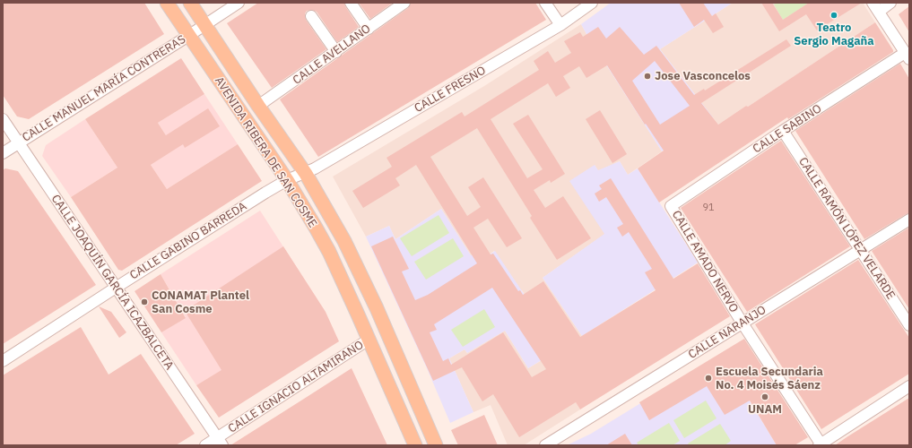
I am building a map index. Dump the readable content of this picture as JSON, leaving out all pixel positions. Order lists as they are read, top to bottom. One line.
{"streets":{"main road":["AVENIDA RIBERA DE SAN COSME"],"street":["CALLE AVELLANO","CALLE MANUEL MARÍA CONTRERAS","CALLE FRESNO","CALLE SABINO","CALLE RAMÓN LÓPEZ VELARDE","CALLE GABINO BARREDA","CALLE AMADO NERVO","CALLE JOAQUÍN GARCÍA ICAZBALCETA","CALLE NARANJO","CALLE IGNACIO ALTAMIRANO"]},"crossings":[["CALLE AVELLANO","AVENIDA RIBERA DE SAN COSME"],["CALLE MANUEL MARÍA CONTRERAS","AVENIDA RIBERA DE SAN COSME"],["CALLE MANUEL MARÍA CONTRERAS","CALLE JOAQUÍN GARCÍA ICAZBALCETA"],["CALLE FRESNO","AVENIDA RIBERA DE SAN COSME"],["CALLE FRESNO","CALLE GABINO BARREDA"],["CALLE SABINO","CALLE RAMÓN LÓPEZ VELARDE"],["CALLE SABINO","CALLE AMADO NERVO"],["AVENIDA RIBERA DE SAN COSME","CALLE GABINO BARREDA"],["AVENIDA RIBERA DE SAN COSME","CALLE IGNACIO ALTAMIRANO"],["CALLE RAMÓN LÓPEZ VELARDE","CALLE NARANJO"],["CALLE GABINO BARREDA","CALLE JOAQUÍN GARCÍA ICAZBALCETA"],["CALLE AMADO NERVO","CALLE NARANJO"],["CALLE JOAQUÍN GARCÍA ICAZBALCETA","CALLE IGNACIO ALTAMIRANO"]],"places":["Teatro Sergio Magaña","Jose Vasconcelos","CONAMAT Plantel San Cosme","Escuela Secundaria No. 4 Moisés Sáenz","UNAM"],"house_numbers":["91"]}
